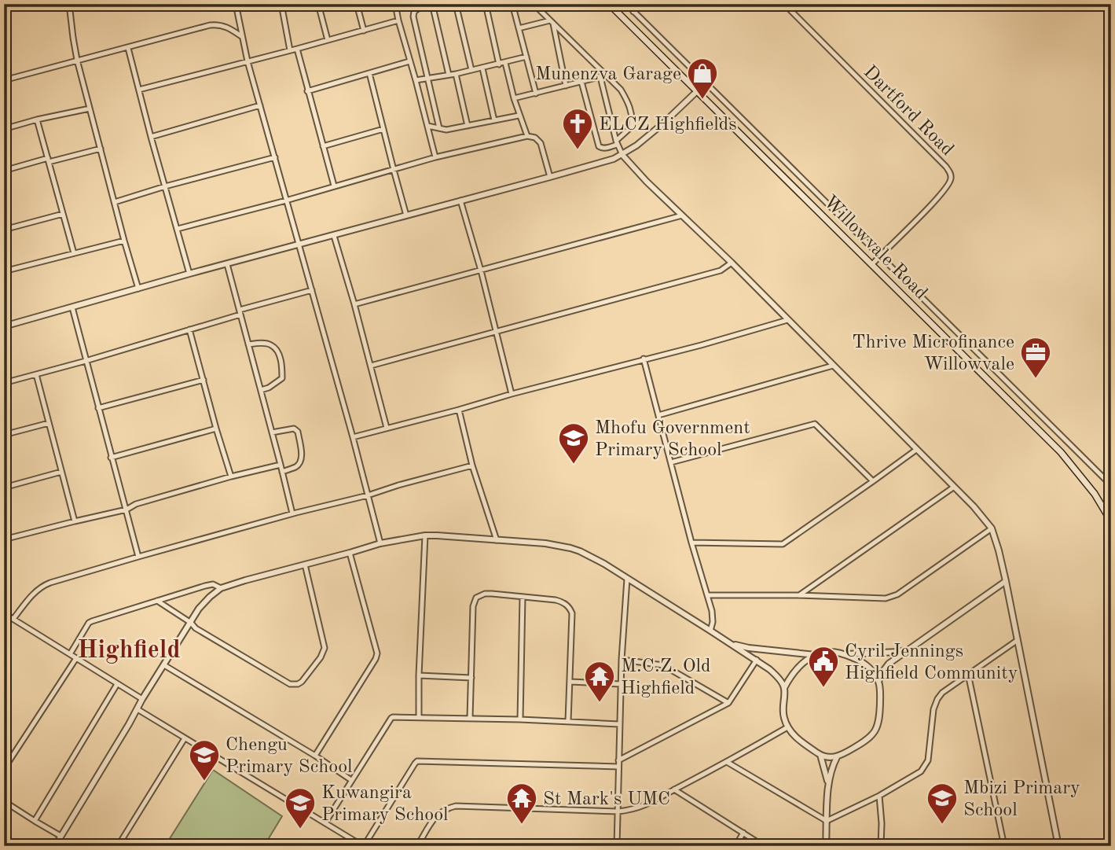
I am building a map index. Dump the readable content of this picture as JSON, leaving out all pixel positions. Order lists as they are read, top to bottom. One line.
{"streets":{"main road":["Willowvale Road"],"street":["Dartford Road"]},"crossings":[["Dartford Road","Willowvale Road"]],"districts":["Highfield"],"places":{"shop":["Munenzva Garage"],"church":["ELCZ Highfields"],"office":["Thrive Microfinance Willowvale"],"school or university":["Mhofu Government Primary School","Chengu Primary School","Mbizi Primary School","Kuwangira Primary School"],"public building":["Cyril Jennings Highfield Community"],"temple":["M.C.Z. Old Highfield","St Mark's UMC"]}}
